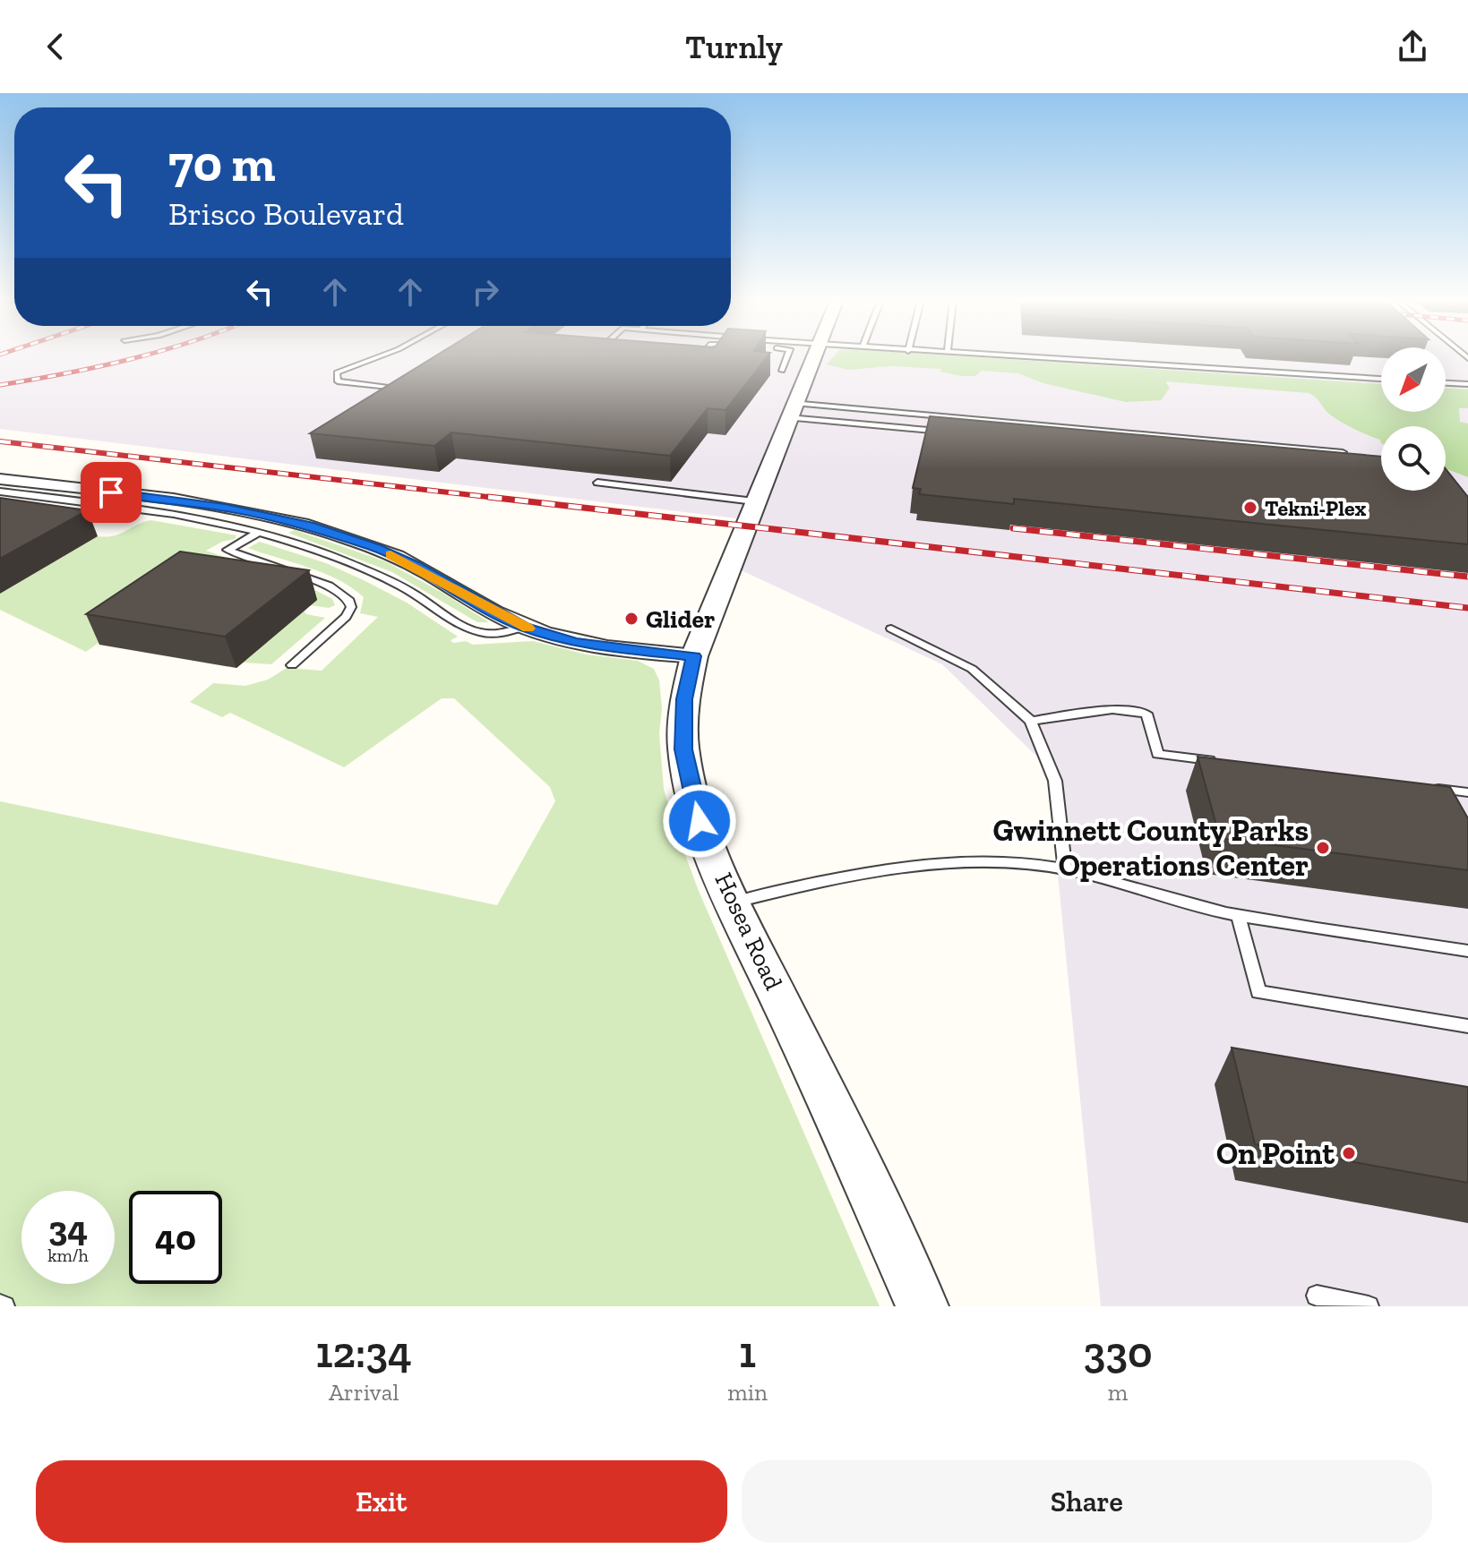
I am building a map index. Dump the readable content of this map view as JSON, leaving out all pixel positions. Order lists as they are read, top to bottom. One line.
{"streets":{"street":["Hosea Road"]},"places":["Tekni-Plex","Glider","Gwinnett County Parks Operations Center","On Point"],"north":"bottom left","page":{"header":"Turnly","turn":["70 m","Brisco Boulevard"],"speed":"34 km/h","limit":"40","eta":["12:34","Arrival","1","min","330","m"],"buttons":["Exit","Share"]}}
